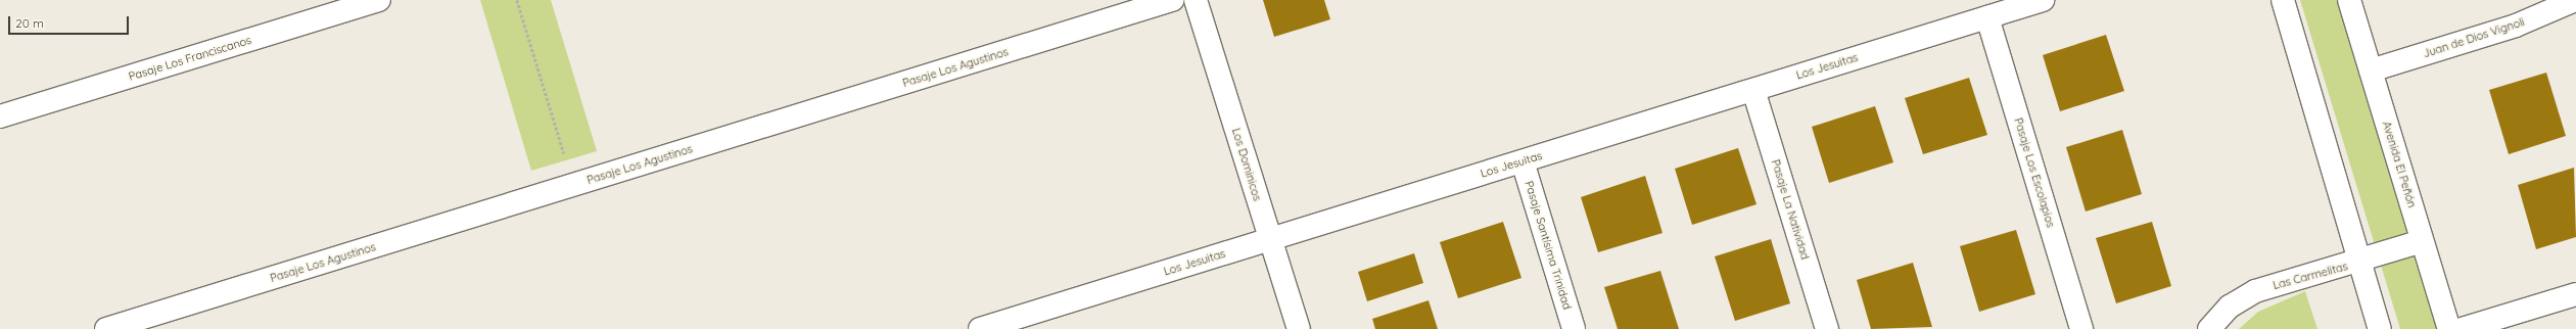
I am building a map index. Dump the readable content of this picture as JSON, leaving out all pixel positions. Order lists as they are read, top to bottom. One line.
{"streets":{"street":["Juan de Dios Vignoli","Pasaje Los Franciscanos","Los Jesuitas","Pasaje Los Agustinos","Los Dominicos","Avenida El Peñón","Pasaje Los Escolapios","Pasaje La Natividad","Pasaje Santísima Trinidad","Las Carmelitas"]},"crossings":[["Juan de Dios Vignoli","Avenida El Peñón"],["Los Jesuitas","Los Dominicos"],["Los Jesuitas","Pasaje Los Escolapios"],["Los Jesuitas","Pasaje La Natividad"],["Los Jesuitas","Pasaje Santísima Trinidad"],["Avenida El Peñón","Las Carmelitas"]],"scale_bar":"20 m"}
